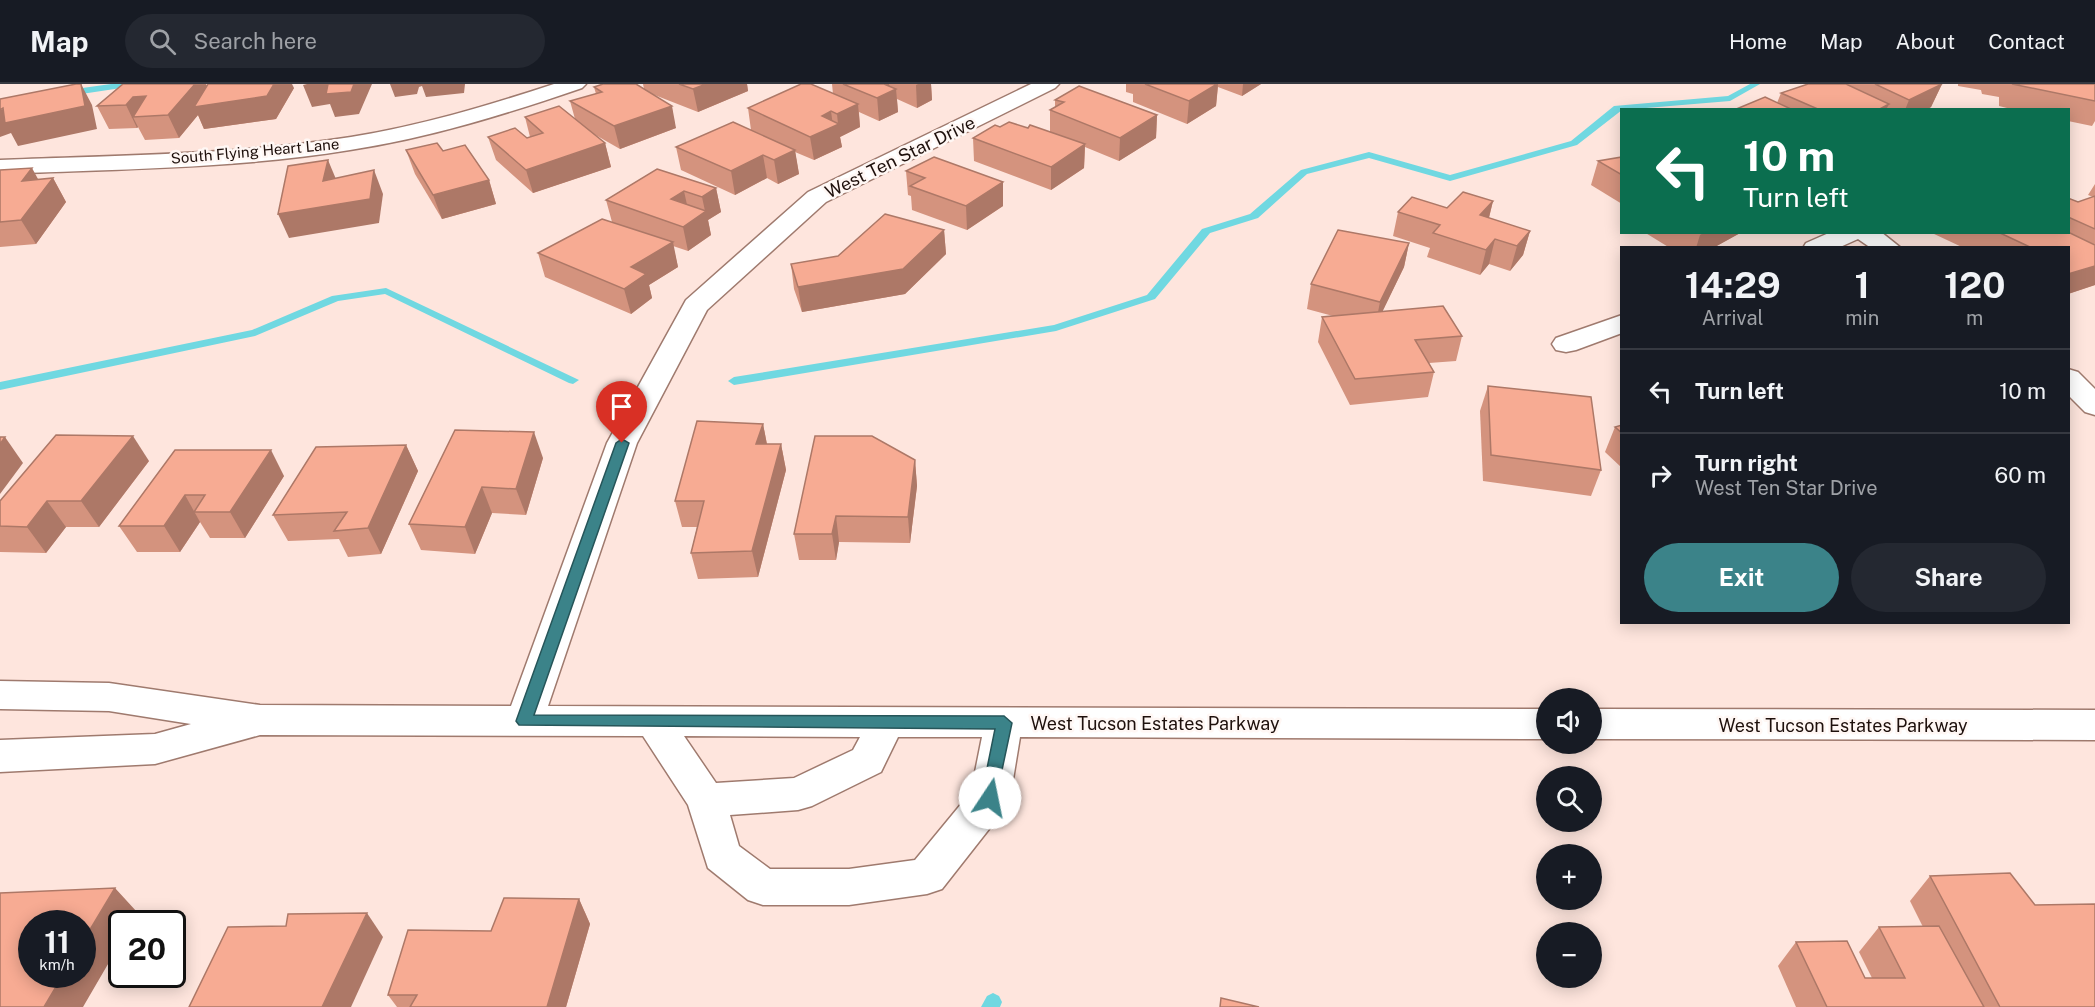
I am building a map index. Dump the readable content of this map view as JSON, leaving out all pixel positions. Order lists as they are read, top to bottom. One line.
{"streets":{"street":["South Flying Heart Lane","West Ten Star Drive","West Tucson Estates Parkway"]},"crossings":[["West Ten Star Drive","West Tucson Estates Parkway"]],"page":{"header":"Map","search":"Search here","nav":["Home","Map","About","Contact"],"turn":["10 m","Turn left"],"eta":["14:29","Arrival","1","min","120","m"],"list":[{"name":"Turn left","value":"10 m"},{"name":"Turn right","note":"West Ten Star Drive","value":"60 m"}],"buttons":["Exit","Share"],"map_buttons":["+","−"],"speed":"11 km/h","limit":"20"}}
